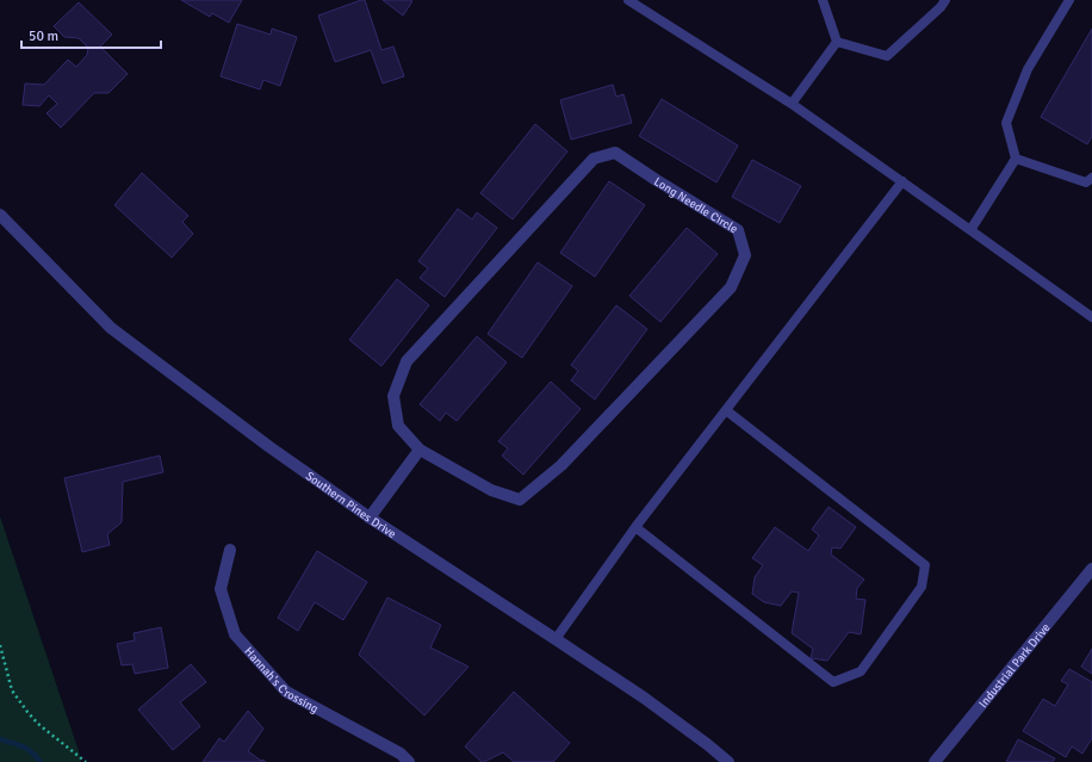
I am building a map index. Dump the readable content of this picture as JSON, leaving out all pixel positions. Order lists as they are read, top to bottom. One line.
{"streets":{"street":["Long Needle Circle","Southern Pines Drive","Industrial Park Drive","Hannah's Crossing"]},"scale_bar":"50 m"}
